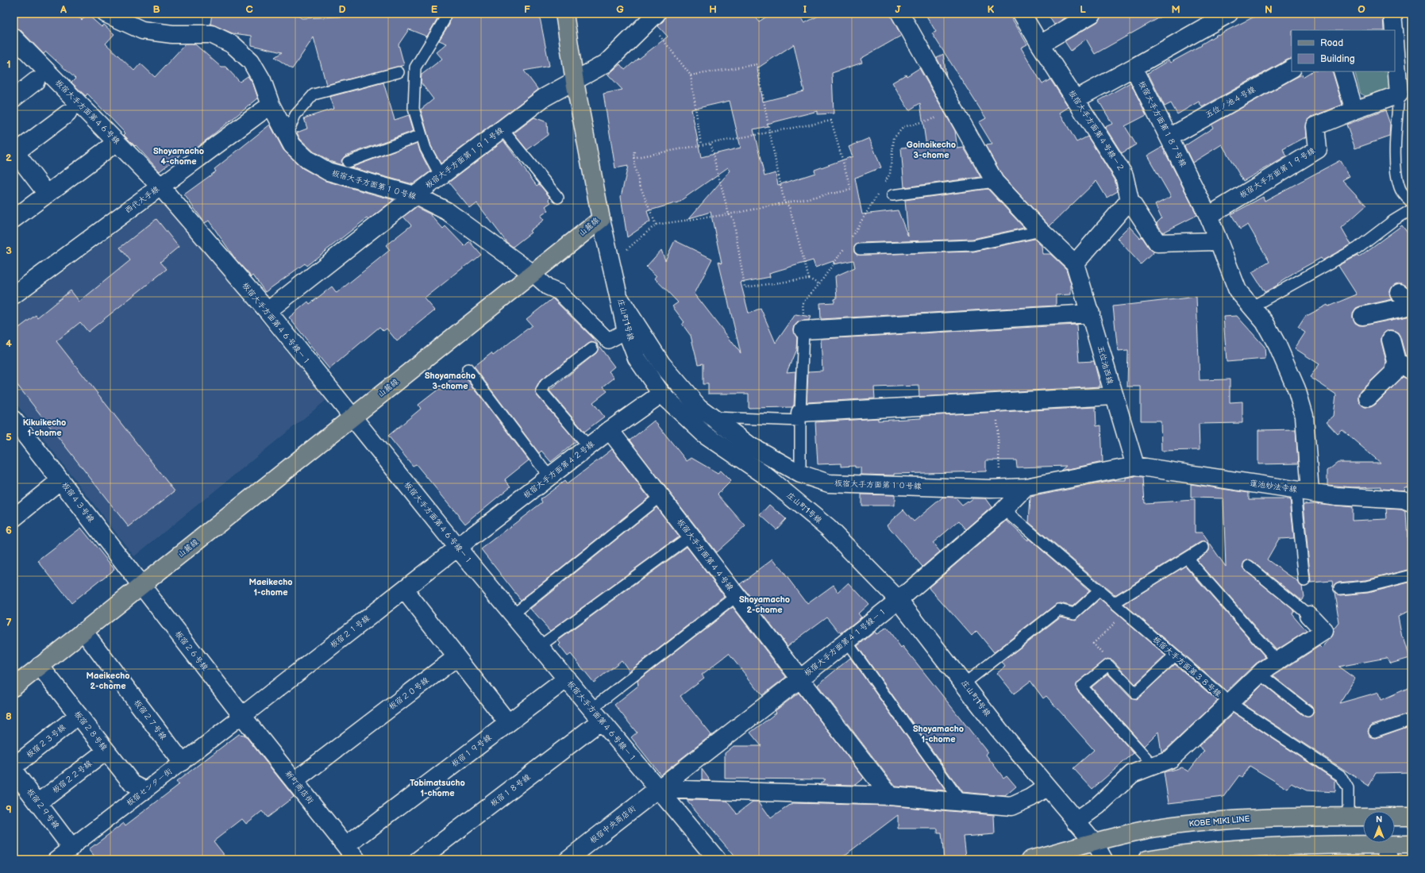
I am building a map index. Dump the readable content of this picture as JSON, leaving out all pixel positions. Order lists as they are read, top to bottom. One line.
{"streets":{"main road":["山麓線","KOBE MIKI LINE"],"street":["五位ノ池４号線","板宿大手方面第４６号線","板宿大手方面第１８７号線","板宿大手方面第４号線－２","板宿大手方面第１９１号線","板宿大手方面第１９号線","板宿大手方面第１０号線","西代大手線","庄山町1号線","板宿大手方面第４６号線－１","五位池西線","板宿大手方面第４２号線","蓮池妙法寺線","板宿４３号線","板宿大手方面第４４号線","板宿２１号線","板宿大手方面第４１号線－１","板宿２６号線","板宿２０号線","板宿２７号線","板宿２８号線","板宿２３号線","板宿１９号線","板宿２２号線","板宿センター街","新町商店街","板宿１８号線","板宿２９号線","板宿中央商店街"],"lane":["板宿大手方面第３８号線"]},"crossings":[["五位ノ池４号線","板宿大手方面第１８７号線"],["板宿大手方面第４６号線","西代大手線"],["板宿大手方面第４６号線","板宿大手方面第４６号線－１"],["板宿大手方面第１８７号線","板宿大手方面第４号線－２"],["板宿大手方面第１８７号線","板宿大手方面第１９号線"],["板宿大手方面第１９１号線","板宿大手方面第１０号線"],["板宿大手方面第１９１号線","山麓線"],["板宿大手方面第１９１号線","板宿大手方面第４６号線－１"],["板宿大手方面第１０号線","西代大手線"],["板宿大手方面第１０号線","山麓線"],["板宿大手方面第１０号線","庄山町1号線"],["板宿大手方面第１０号線","五位池西線"],["板宿大手方面第１０号線","蓮池妙法寺線"],["板宿大手方面第１０号線","板宿大手方面第４１号線－１"],["西代大手線","板宿大手方面第４６号線－１"],["山麓線","庄山町1号線"],["山麓線","板宿大手方面第４６号線－１"],["山麓線","板宿４３号線"],["山麓線","板宿２６号線"],["山麓線","板宿２７号線"],["山麓線","板宿２８号線"],["庄山町1号線","板宿大手方面第４２号線"],["庄山町1号線","板宿大手方面第４１号線－１"],["庄山町1号線","KOBE MIKI LINE"],["板宿大手方面第４６号線－１","板宿大手方面第４２号線"],["板宿大手方面第４６号線－１","板宿２１号線"],["板宿大手方面第４６号線－１","板宿大手方面第４１号線－１"],["板宿大手方面第４６号線－１","板宿１９号線"],["板宿大手方面第４６号線－１","板宿１８号線"],["板宿大手方面第４６号線－１","板宿中央商店街"],["五位池西線","蓮池妙法寺線"],["板宿大手方面第４２号線","板宿大手方面第４４号線"],["板宿大手方面第４２号線","板宿２１号線"],["板宿４３号線","板宿２６号線"],["板宿大手方面第４４号線","板宿大手方面第４１号線－１"],["板宿２１号線","板宿２６号線"],["板宿２１号線","板宿センター街"],["板宿２１号線","新町商店街"],["板宿大手方面第４１号線－１","板宿中央商店街"],["板宿２６号線","板宿センター街"],["板宿２６号線","新町商店街"],["板宿大手方面第３８号線","KOBE MIKI LINE"],["板宿２０号線","新町商店街"],["板宿２７号線","板宿センター街"],["板宿２８号線","板宿２３号線"],["板宿２８号線","板宿２２号線"],["板宿２８号線","板宿センター街"],["板宿１９号線","新町商店街"],["板宿２２号線","板宿２９号線"],["板宿センター街","新町商店街"],["板宿センター街","板宿２９号線"]],"districts":["Goinoikecho 3-chome","Shoyamacho 4-chome","Shoyamacho 3-chome","Kikuikecho 1-chome","Maeikecho 1-chome","Shoyamacho 2-chome","Maeikecho 2-chome","Shoyamacho 1-chome","Tobimatsucho 1-chome"],"legend":["Road","Building"],"north":"top","grid":{"columns":["A","B","C","D","E","F","G","H","I","J","K","L","M","N","O"],"rows":["1","2","3","4","5","6","7","8","9"]}}
